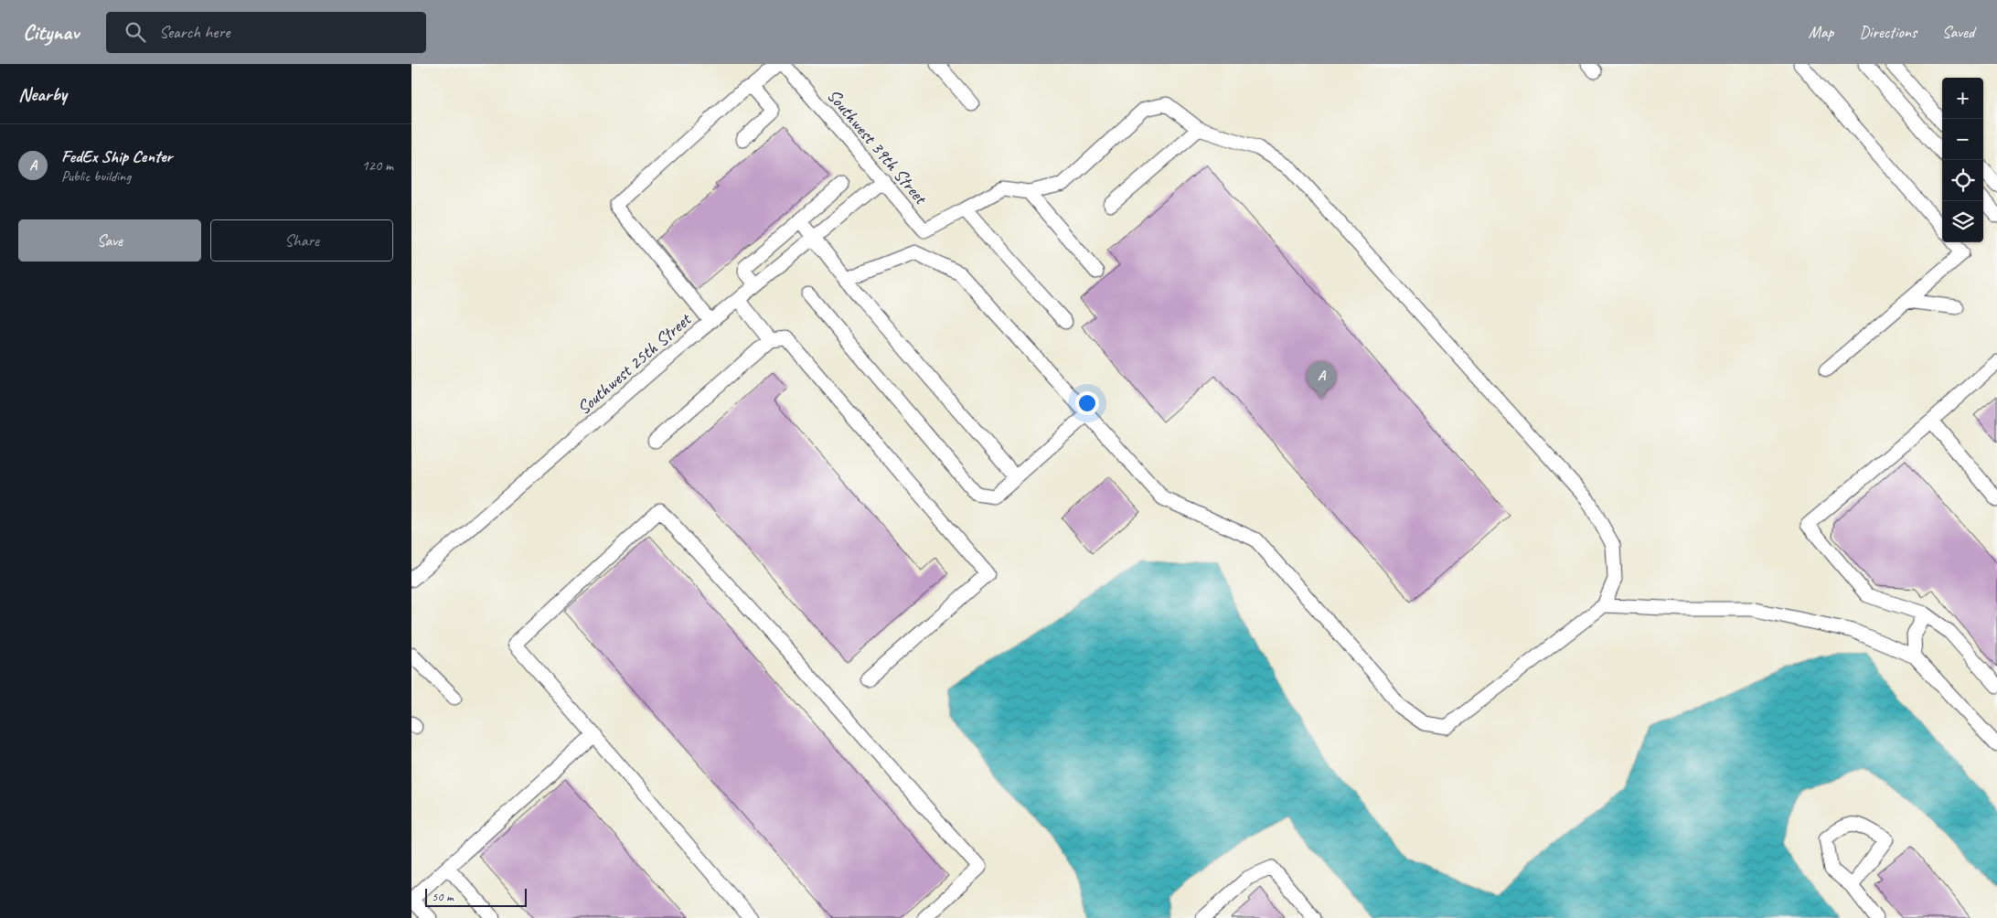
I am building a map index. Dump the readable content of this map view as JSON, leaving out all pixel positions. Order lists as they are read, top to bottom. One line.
{"streets":{"street":["Southwest 39th Street","Southwest 25th Street"]},"crossings":[["Southwest 39th Street","Southwest 25th Street"]],"scale_bar":"50 m","page":{"header":"Citynav","search":"Search here","nav":["Map","Directions","Saved"],"heading":"Nearby","map_buttons":["+","−"],"list":[{"mark":"A","name":"FedEx Ship Center","note":"Public building","value":"120 m"}],"buttons":["Save","Share"],"pins":"A","scale":"50 m"}}
